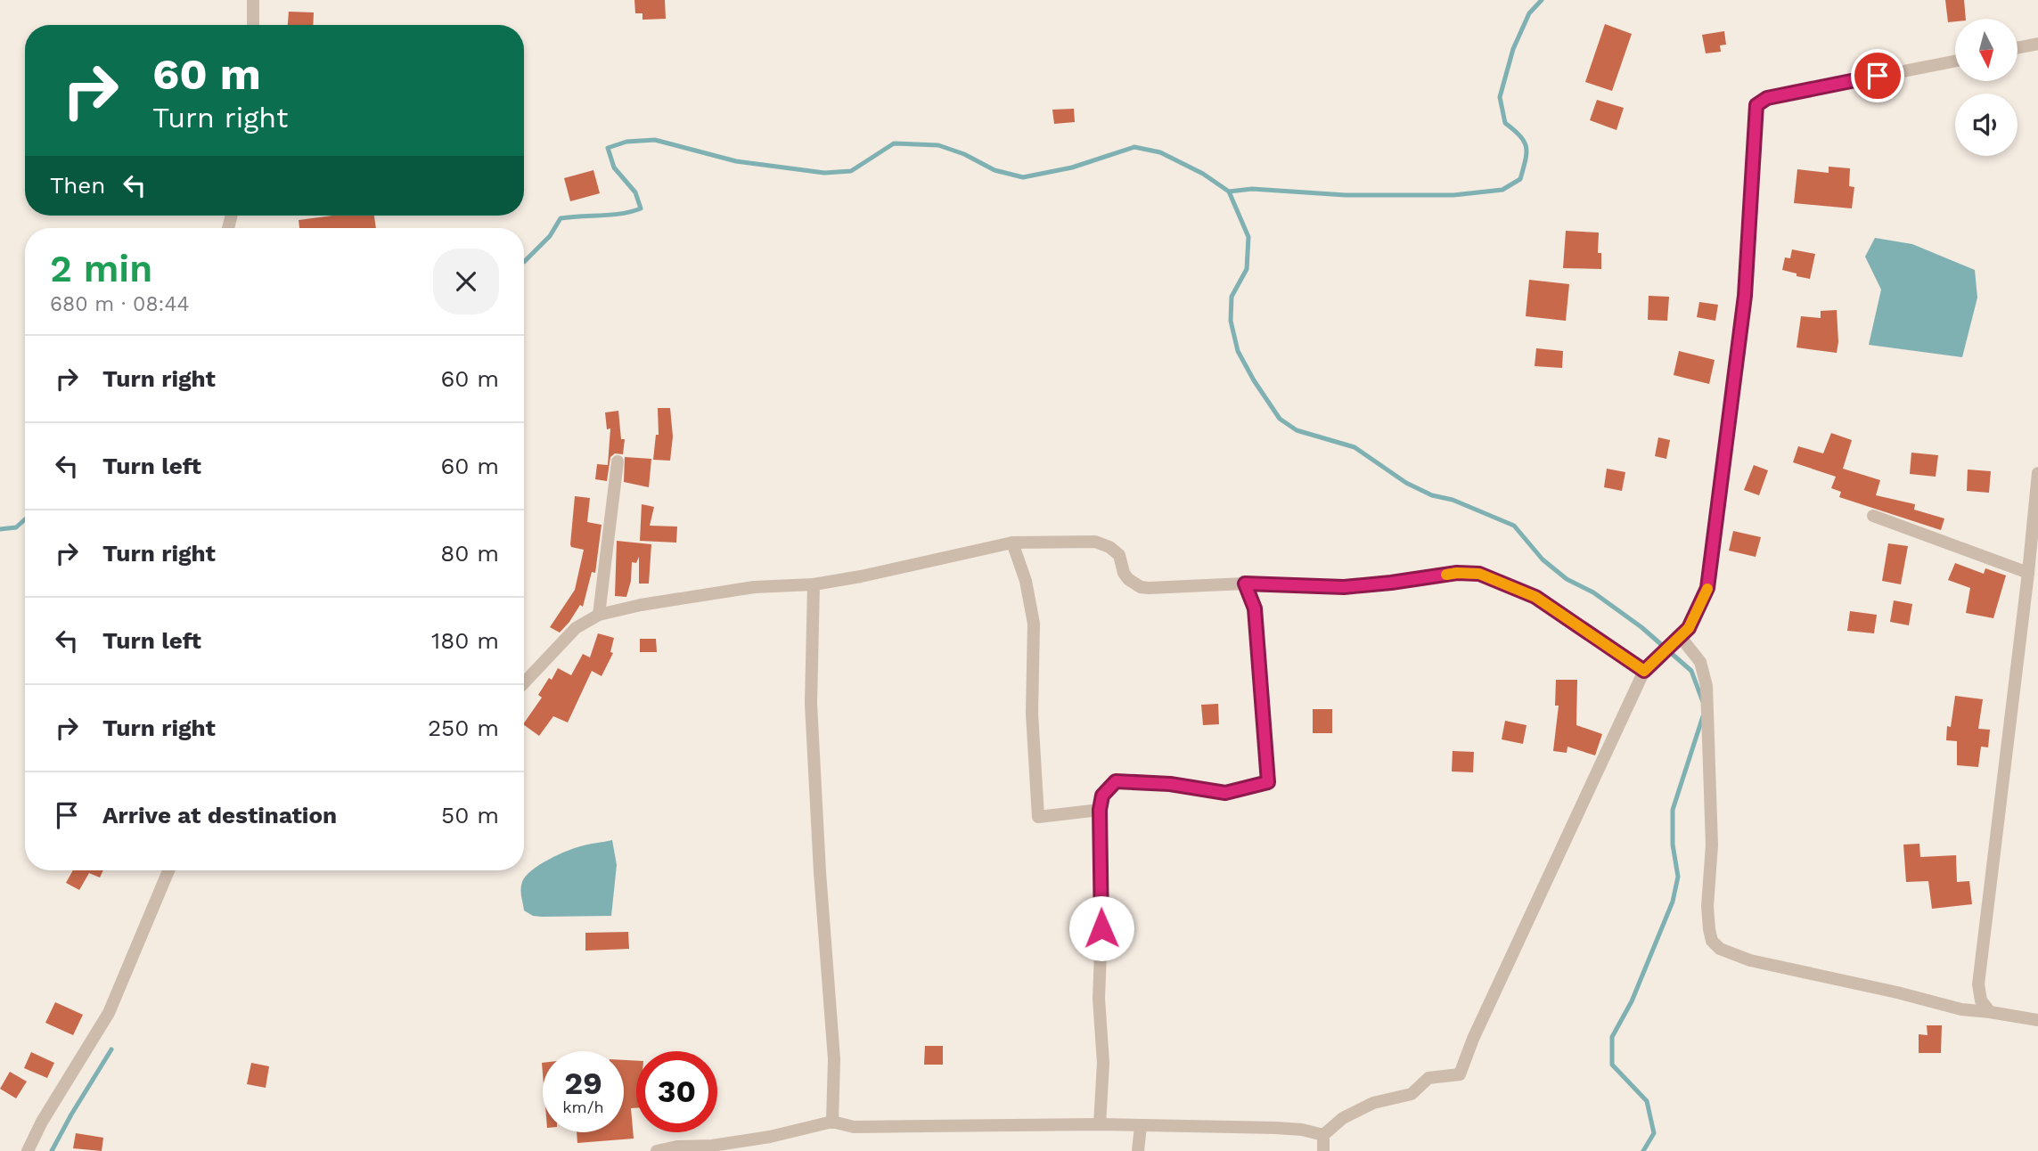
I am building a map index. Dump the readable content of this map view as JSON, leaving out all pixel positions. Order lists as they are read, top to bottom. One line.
{"north":"bottom","page":{"turn":["60 m","Turn right"],"then":"Then","heading":["2 min","680 m · 08:44"],"list":[{"name":"Turn right","value":"60 m"},{"name":"Turn left","value":"60 m"},{"name":"Turn right","value":"80 m"},{"name":"Turn left","value":"180 m"},{"name":"Turn right","value":"250 m"},{"name":"Arrive at destination","value":"50 m"}],"speed":"29 km/h","limit":"30"}}
